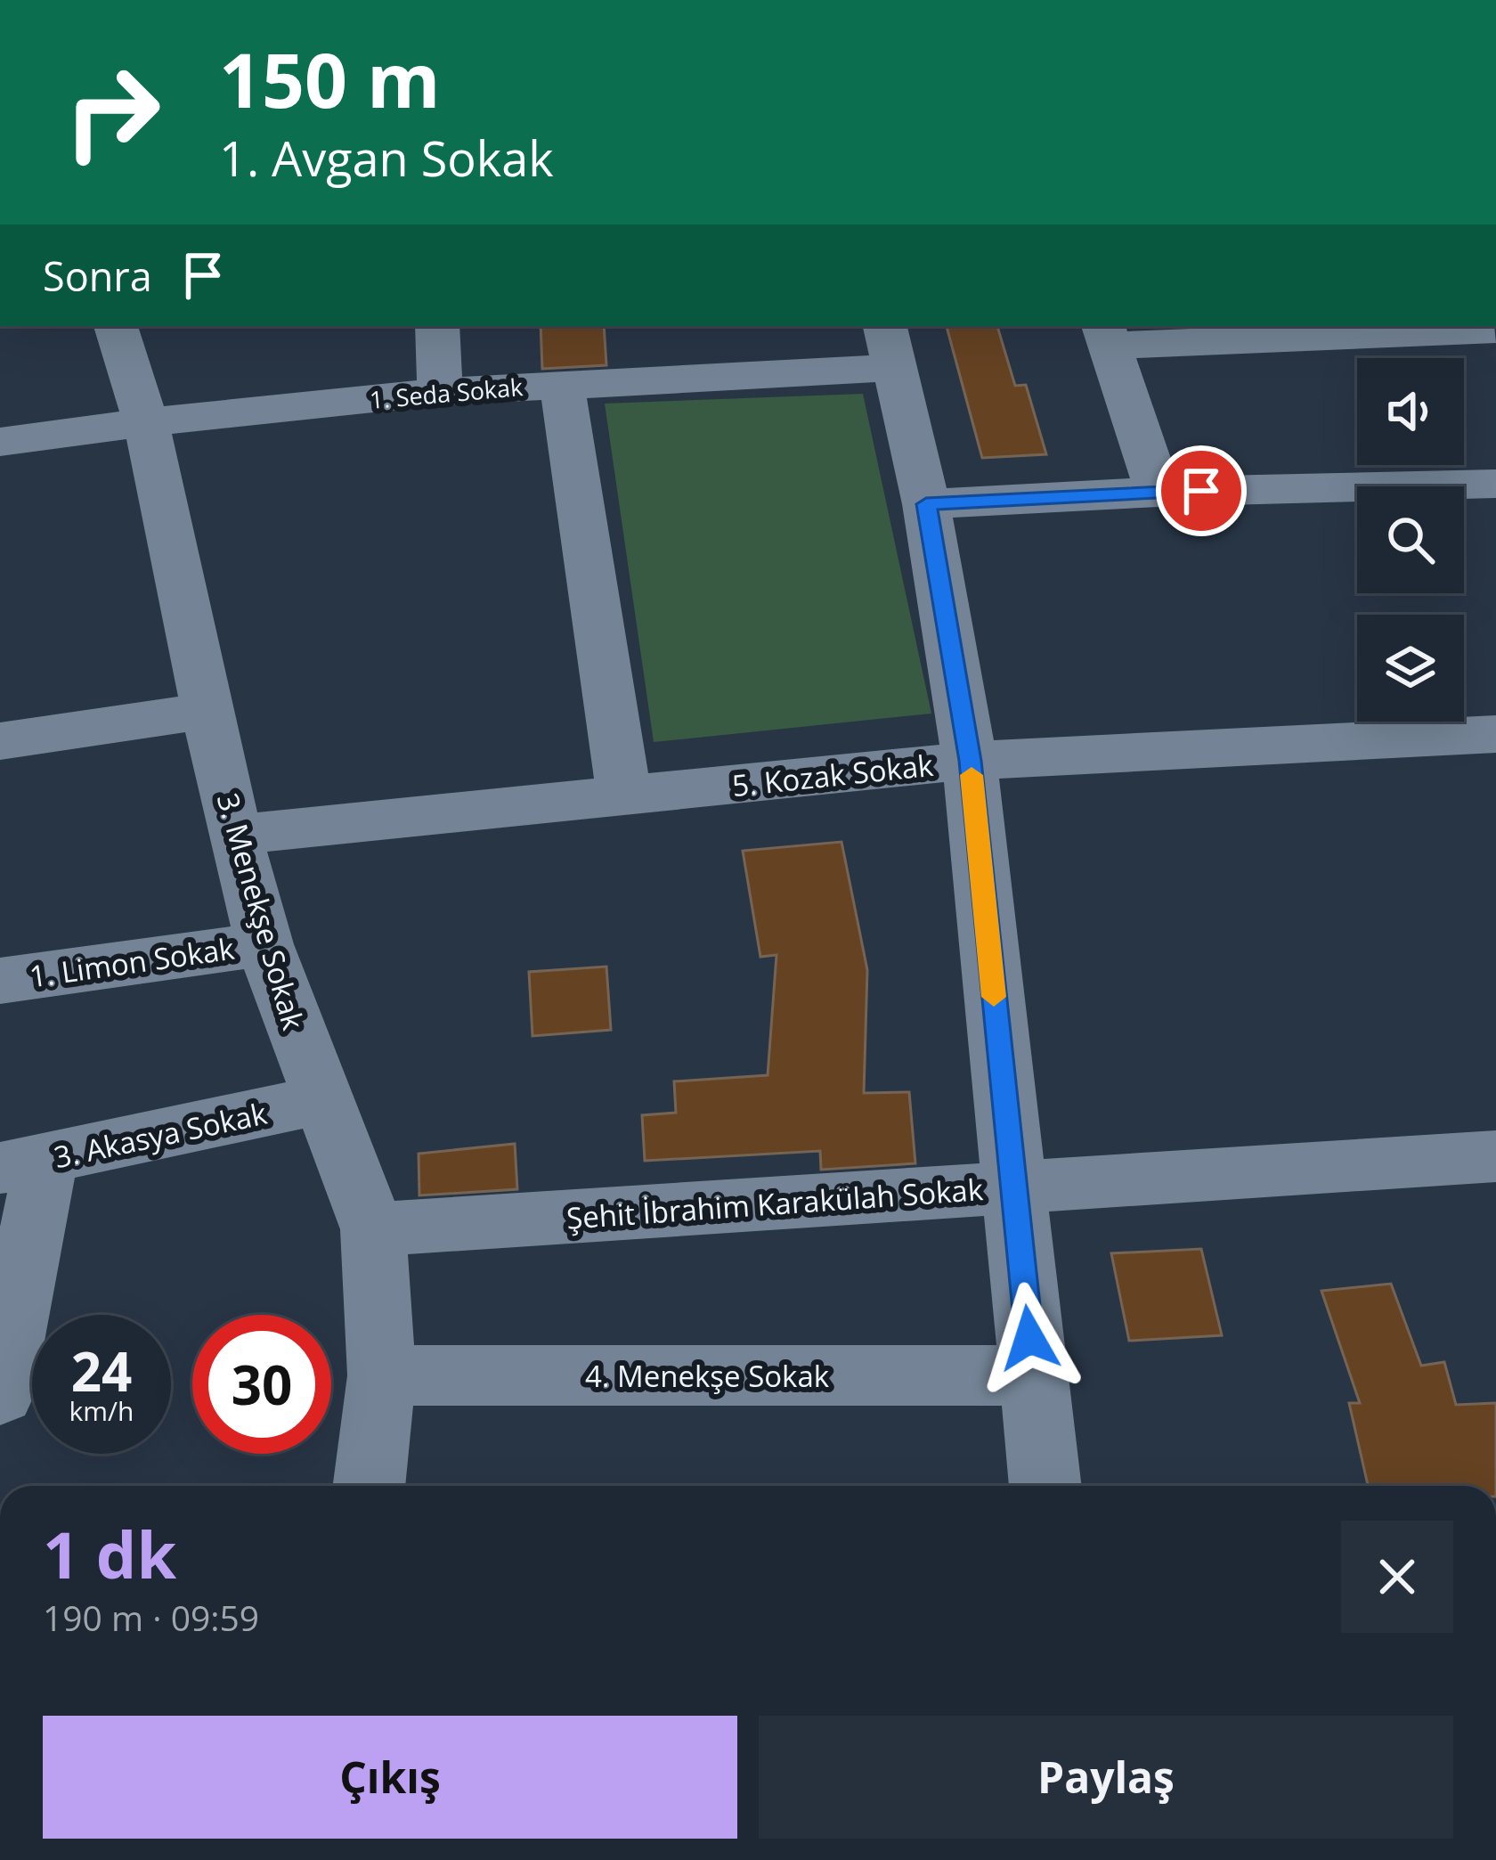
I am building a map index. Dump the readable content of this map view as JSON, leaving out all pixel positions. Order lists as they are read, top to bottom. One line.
{"streets":{"street":["1. Seda Sokak","5. Kozak Sokak","3. Menekşe Sokak","1. Limon Sokak","3. Akasya Sokak","Şehit İbrahim Karakülah Sokak","4. Menekşe Sokak"]},"crossings":[["1. Seda Sokak","3. Menekşe Sokak"],["5. Kozak Sokak","3. Menekşe Sokak"],["3. Menekşe Sokak","1. Limon Sokak"],["3. Menekşe Sokak","3. Akasya Sokak"],["3. Menekşe Sokak","Şehit İbrahim Karakülah Sokak"],["3. Menekşe Sokak","4. Menekşe Sokak"]],"page":{"turn":["150 m","1. Avgan Sokak"],"then":"Sonra","speed":"24 km/h","limit":"30","heading":["1 dk","190 m · 09:59"],"buttons":["Çıkış","Paylaş"]}}
